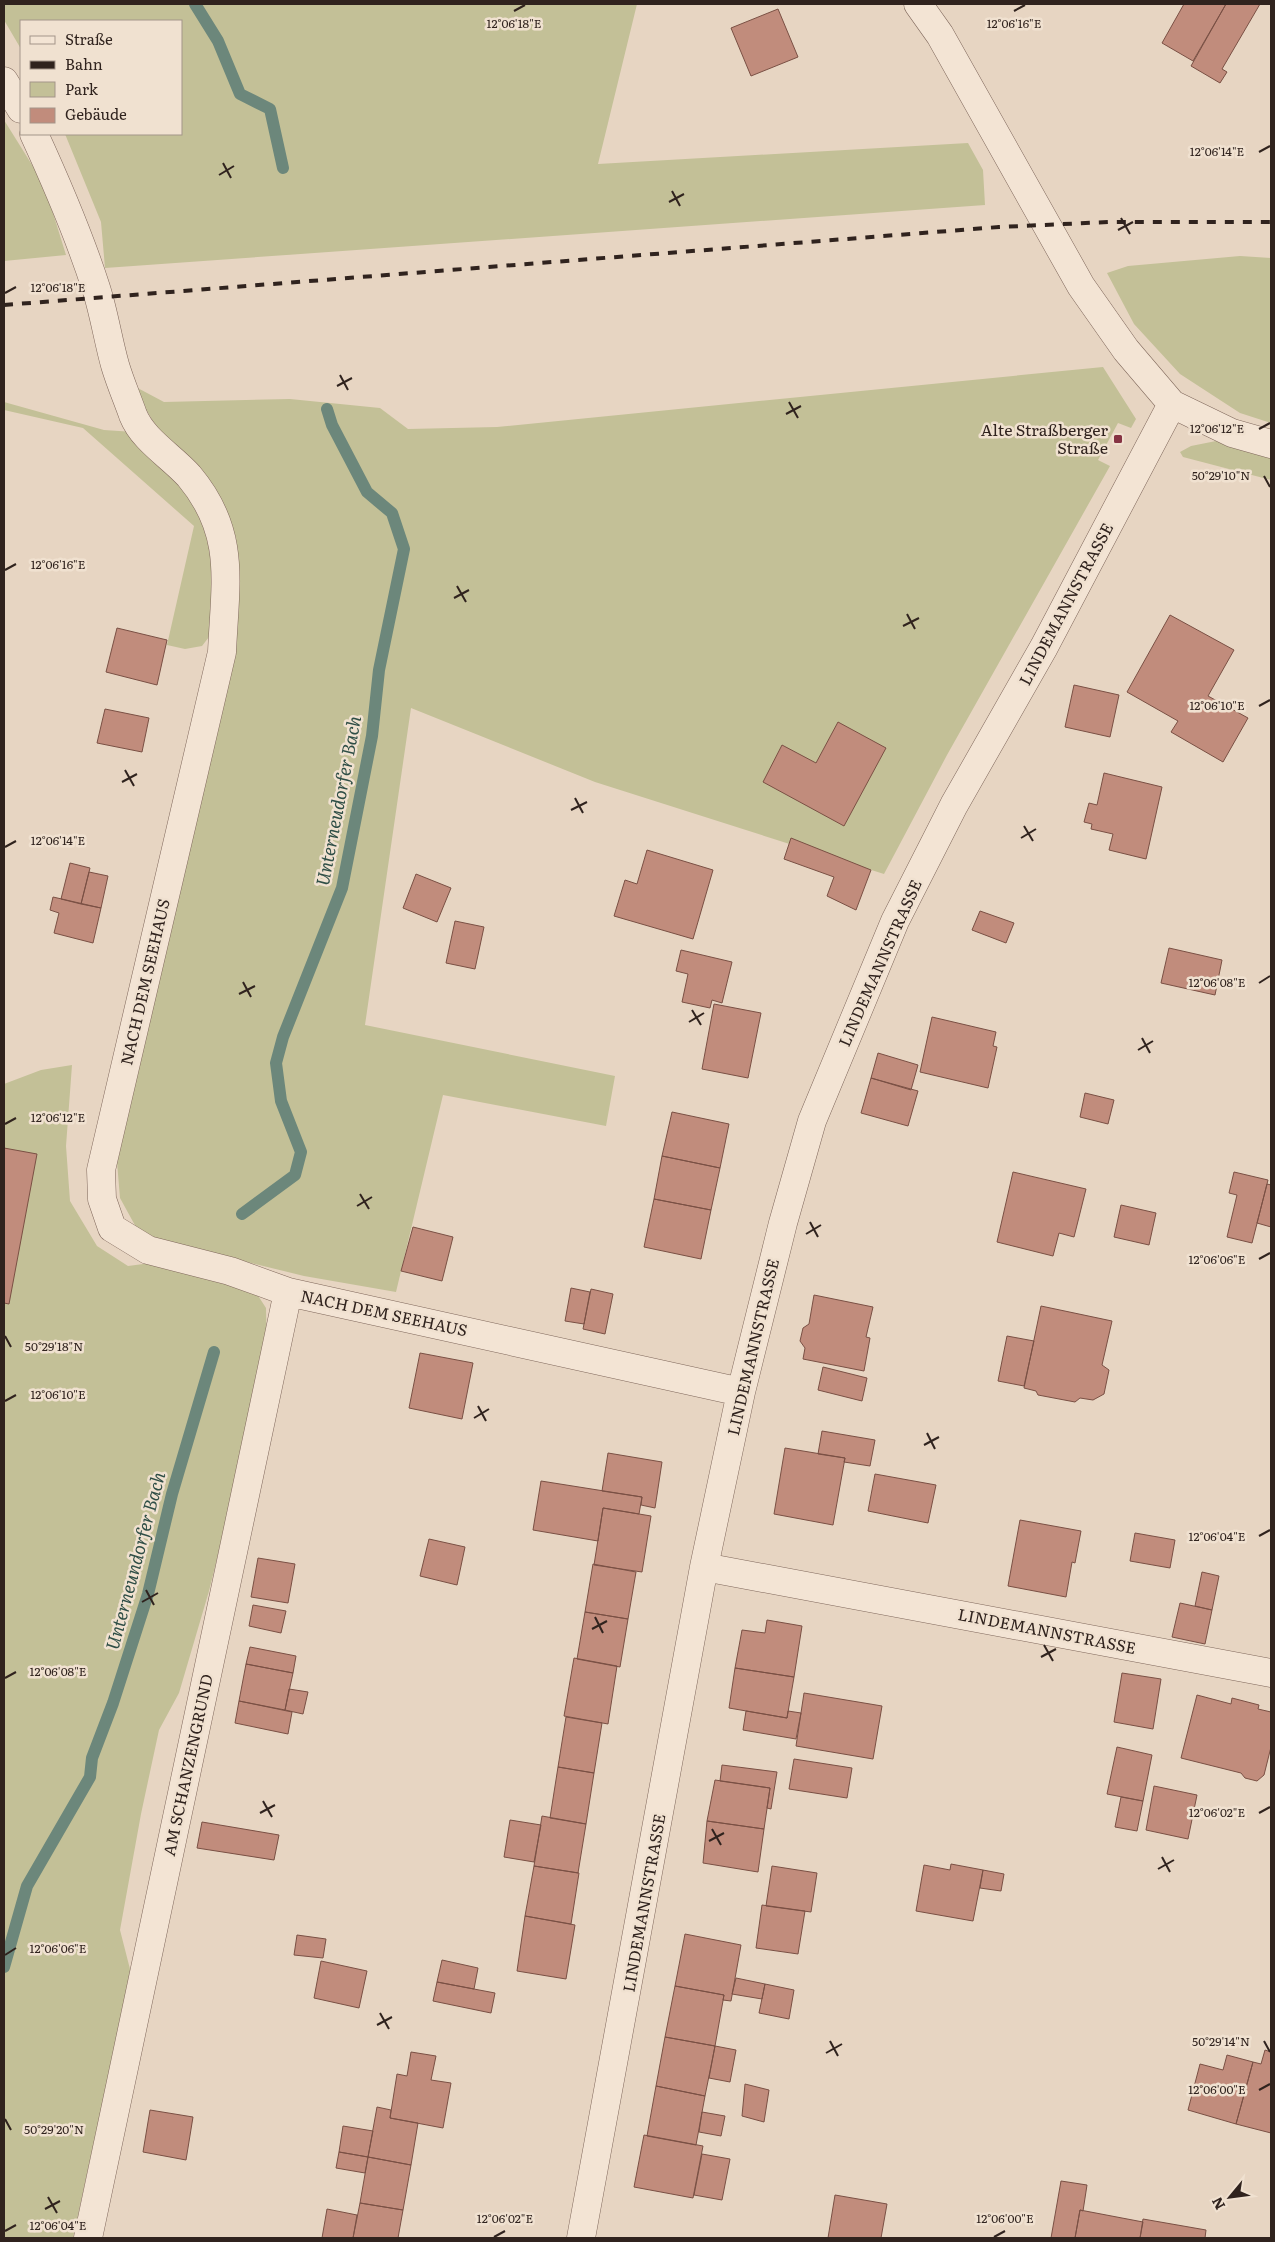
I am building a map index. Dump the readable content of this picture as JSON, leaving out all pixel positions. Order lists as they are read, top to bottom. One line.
{"streets":{"street":["LINDEMANNSTRASSE","NACH DEM SEEHAUS","AM SCHANZENGRUND"]},"crossings":[["LINDEMANNSTRASSE","NACH DEM SEEHAUS"],["NACH DEM SEEHAUS","AM SCHANZENGRUND"]],"water":["Unterneudorfer Bach","Unterneundorfer Bach"],"places":{"transit":["Alte Straßberger Straße"]},"legend":["Straße","Bahn","Park","Gebäude"],"north":"bottom left","coordinates":["12°06'18\"E","12°06'16\"E","12°06'14\"E","12°06'12\"E","50°29'10\"N","12°06'10\"E","12°06'08\"E","12°06'06\"E","50°29'18\"N","12°06'04\"E","12°06'02\"E","50°29'14\"N","12°06'00\"E","50°29'20\"N"]}
